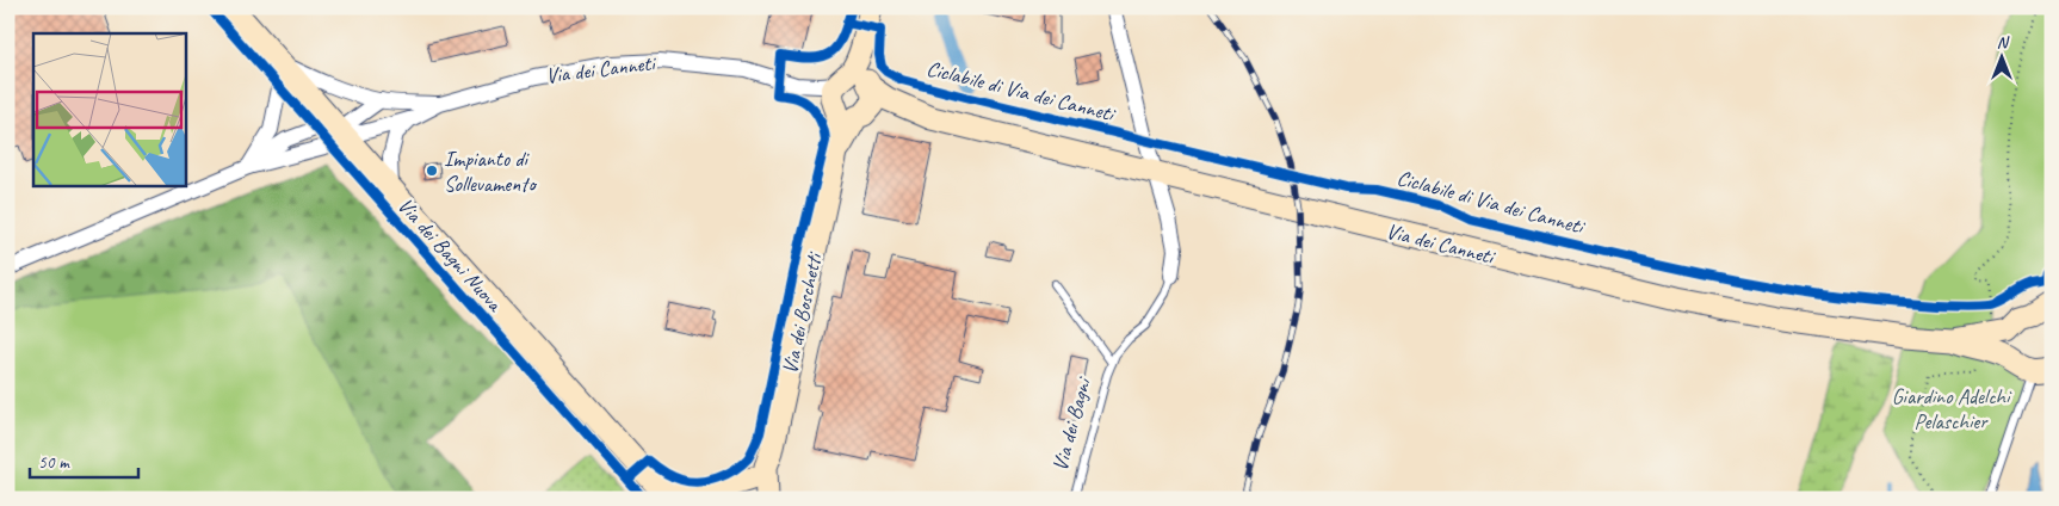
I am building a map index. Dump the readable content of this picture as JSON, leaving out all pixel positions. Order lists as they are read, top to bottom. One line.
{"streets":{"street":["Via dei Canneti","Via dei Bagni Nuova","Via dei Boschetti"],"lane":["Via dei Bagni"],"cycle path":["Ciclabile di Via dei Canneti"]},"crossings":[["Via dei Canneti","Via dei Bagni Nuova"],["Via dei Canneti","Via dei Boschetti"]],"parks":["Giardino Adelchi Pelaschier"],"places":["Impianto di Sollevamento"],"scale_bar":"50 m","north":"top"}
